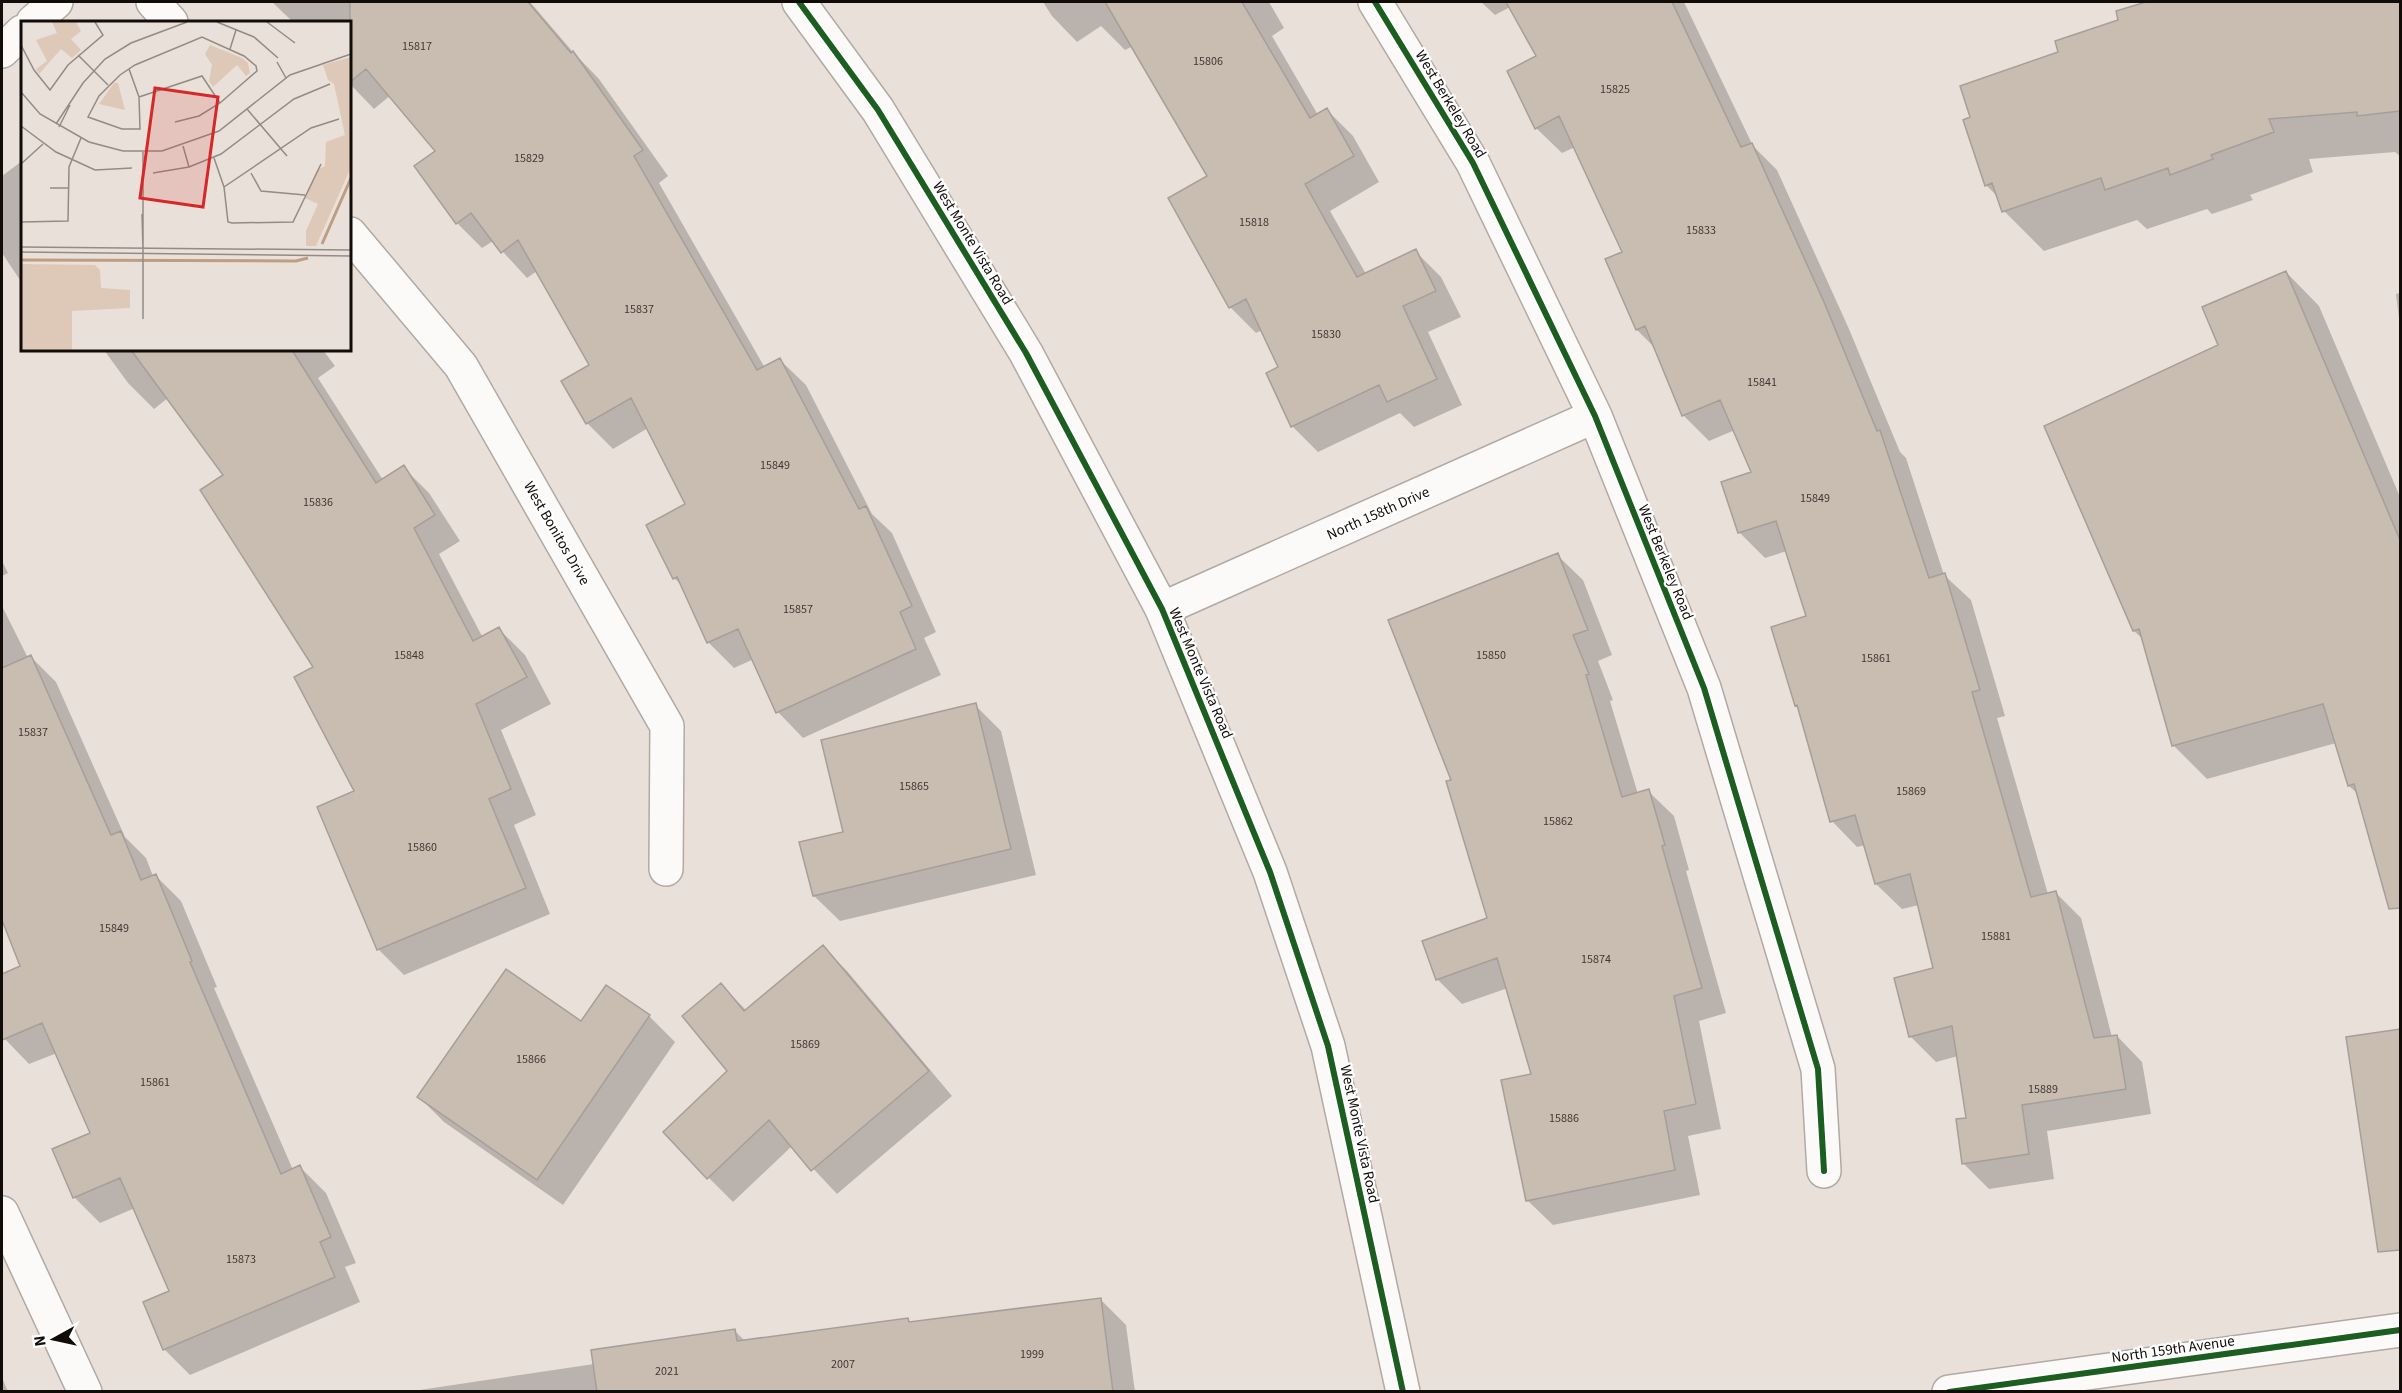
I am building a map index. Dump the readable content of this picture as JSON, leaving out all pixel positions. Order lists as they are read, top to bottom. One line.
{"streets":{"street":["West Berkeley Road","West Monte Vista Road","North 158th Drive","West Bonitos Drive","North 159th Avenue"]},"crossings":[["West Berkeley Road","North 158th Drive"],["West Monte Vista Road","North 158th Drive"]],"house_numbers":["15817","15806","15825","15829","15818","15833","15837","15830","15841","15849","15849","15836","15857","15848","15850","15861","15837","15865","15869","15862","15860","15849","15881","15874","15869","15866","15861","15889","15886","15873","1999","2007","2021"],"north":"left"}
